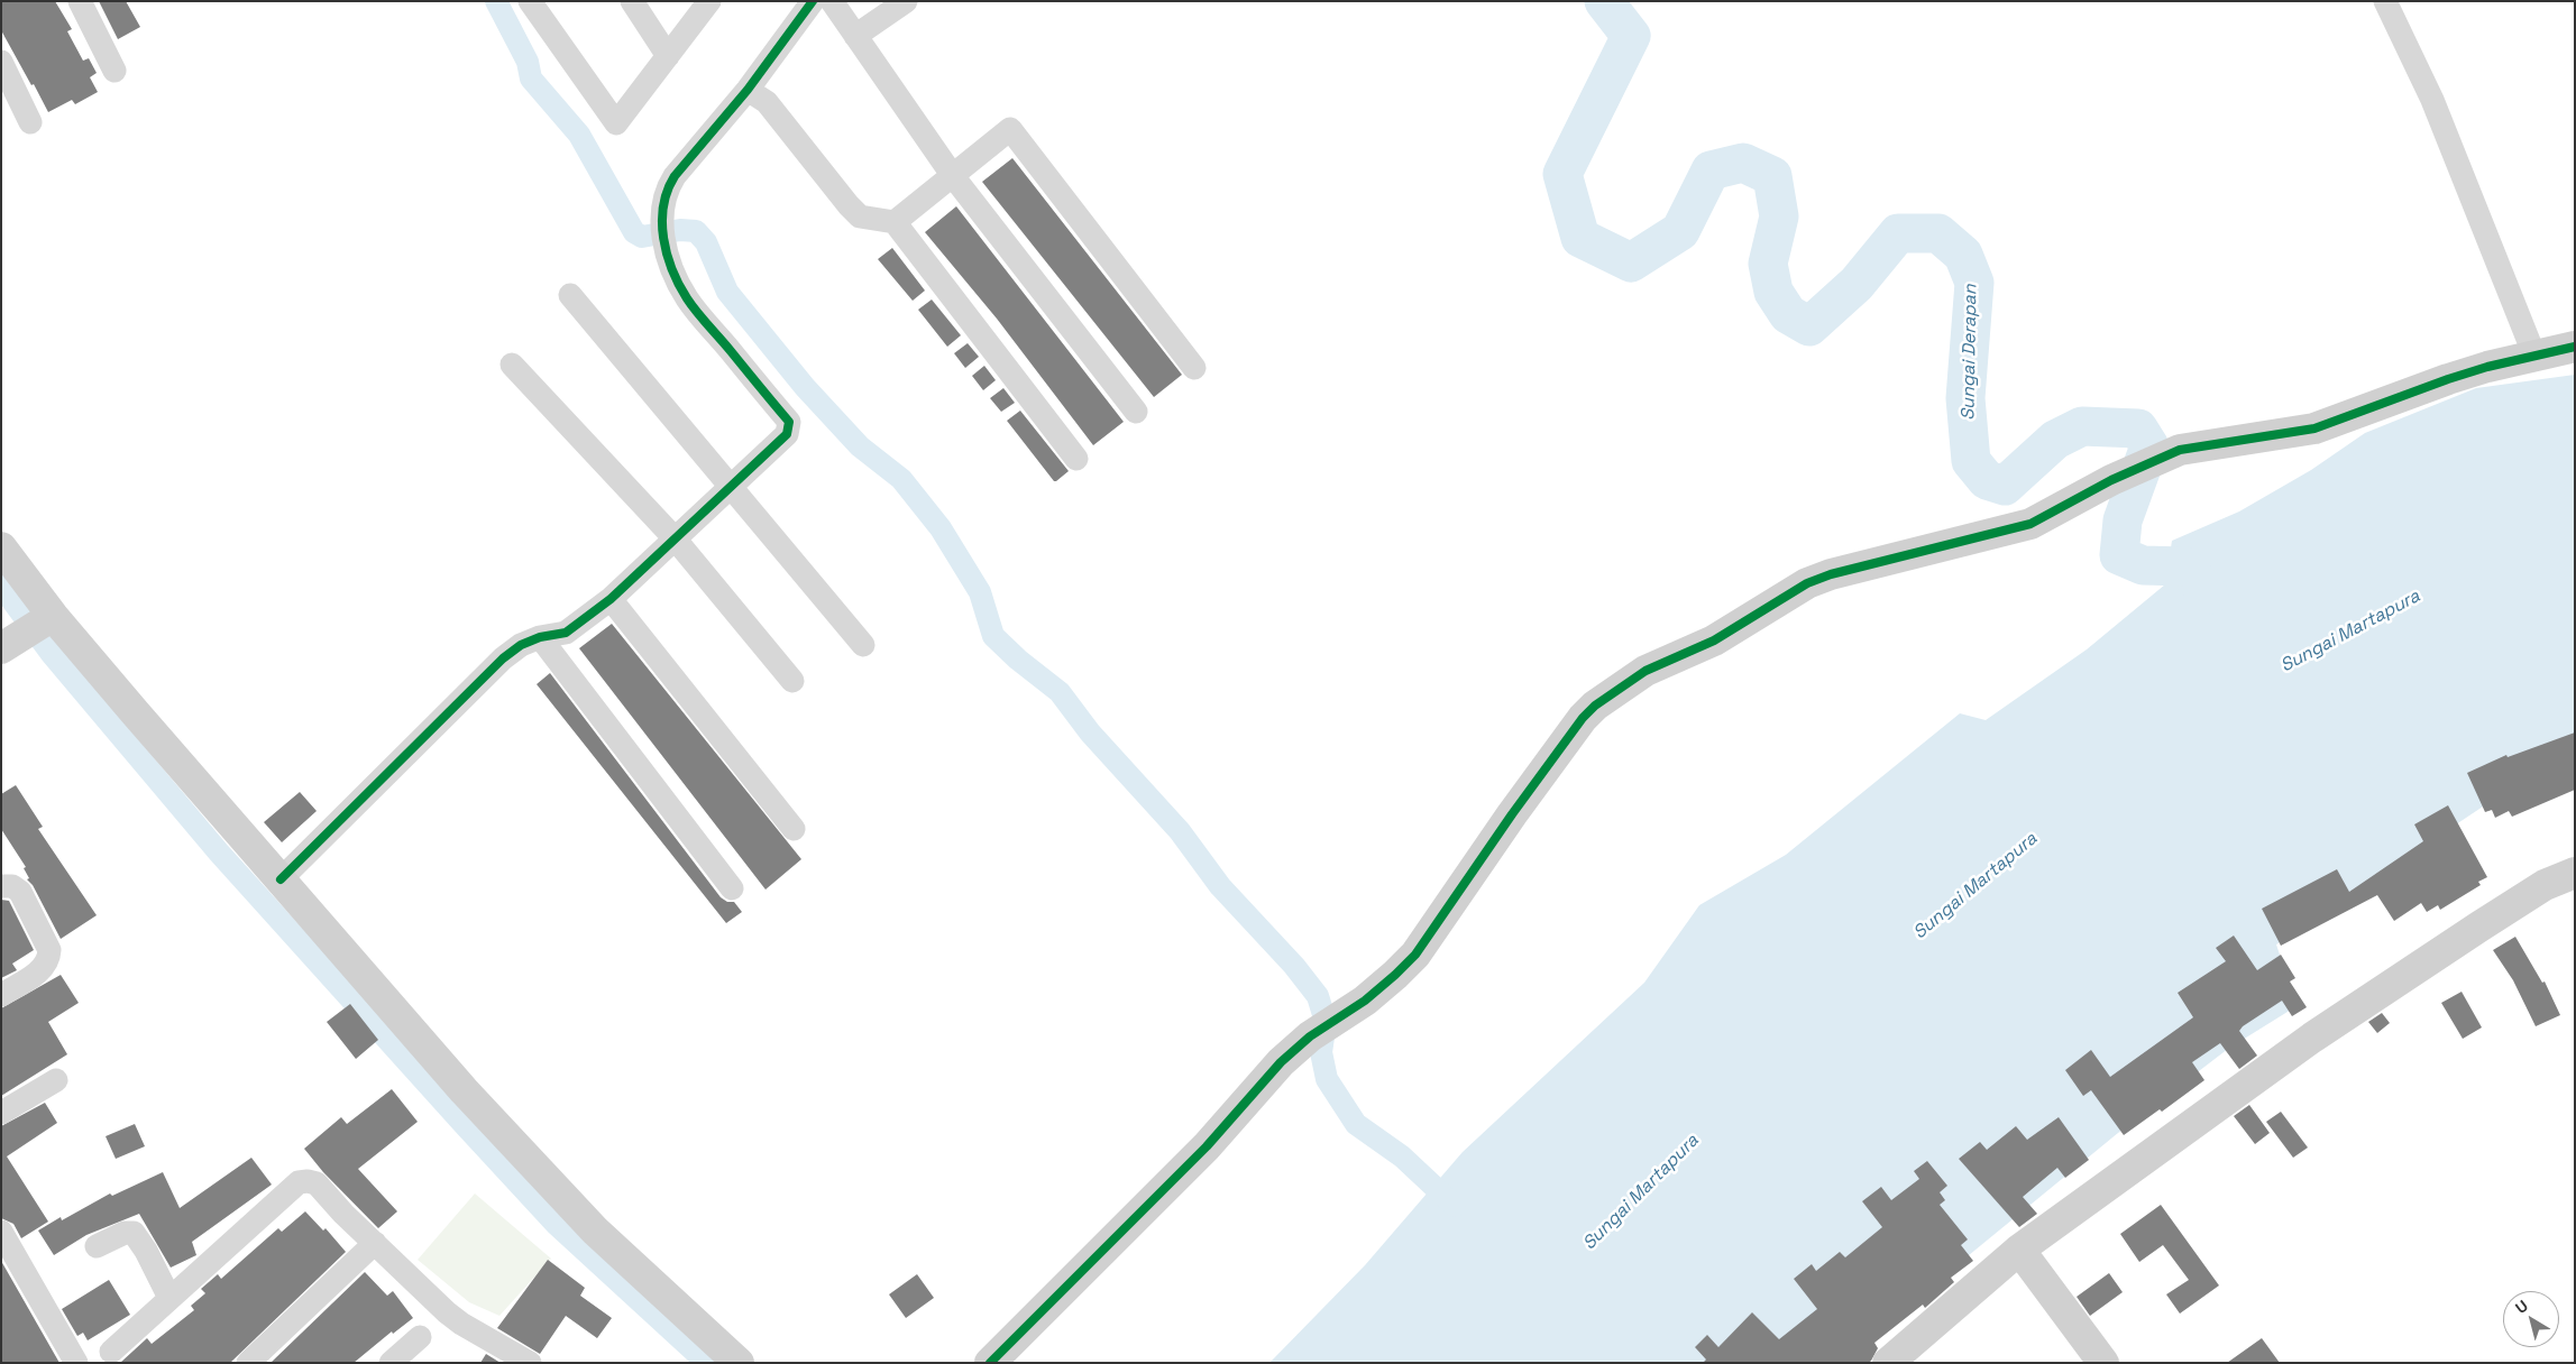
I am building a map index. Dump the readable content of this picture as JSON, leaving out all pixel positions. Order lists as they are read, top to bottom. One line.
{"water":["Sungai Derapan","Sungai Martapura"],"north":"top left"}
